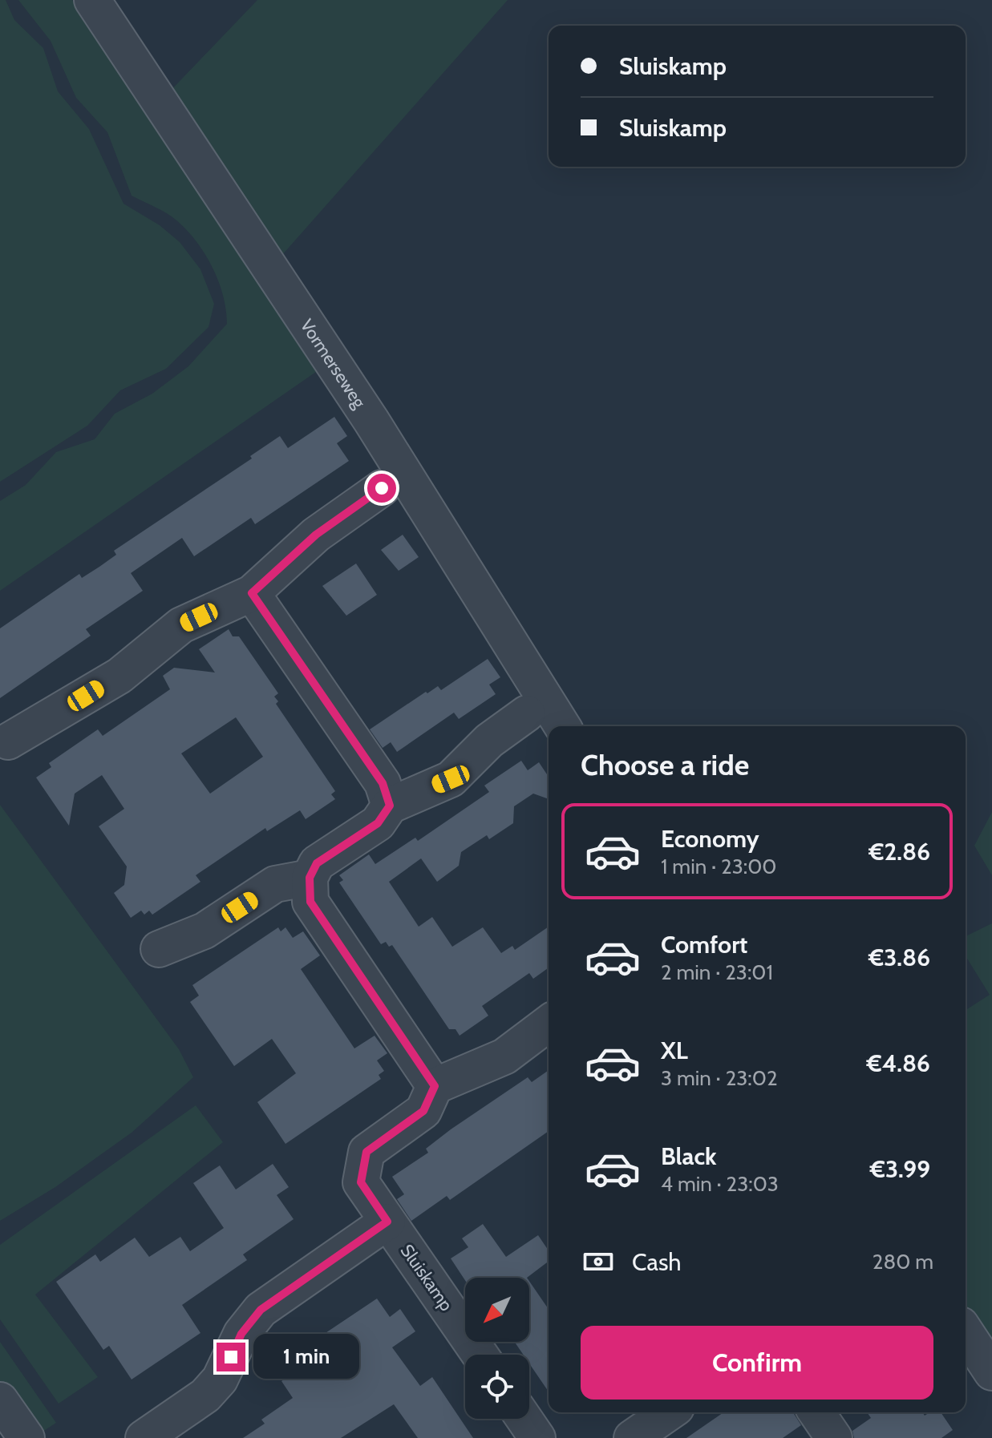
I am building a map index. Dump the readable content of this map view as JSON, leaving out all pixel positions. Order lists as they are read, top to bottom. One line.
{"streets":{"street":["Vormerseweg","Sluiskamp"]},"north":"bottom left","page":{"banner":["Sluiskamp","Sluiskamp"],"heading":"Choose a ride","list":[{"name":"Economy","note":"1 min · 23:00","value":"€2.86"},{"name":"Comfort","note":"2 min · 23:01","value":"€3.86"},{"name":"XL","note":"3 min · 23:02","value":"€4.86"},{"name":"Black","note":"4 min · 23:03","value":"€3.99"}],"pay":["Cash","280 m"],"buttons":"Confirm","bubble":"1 min"}}
